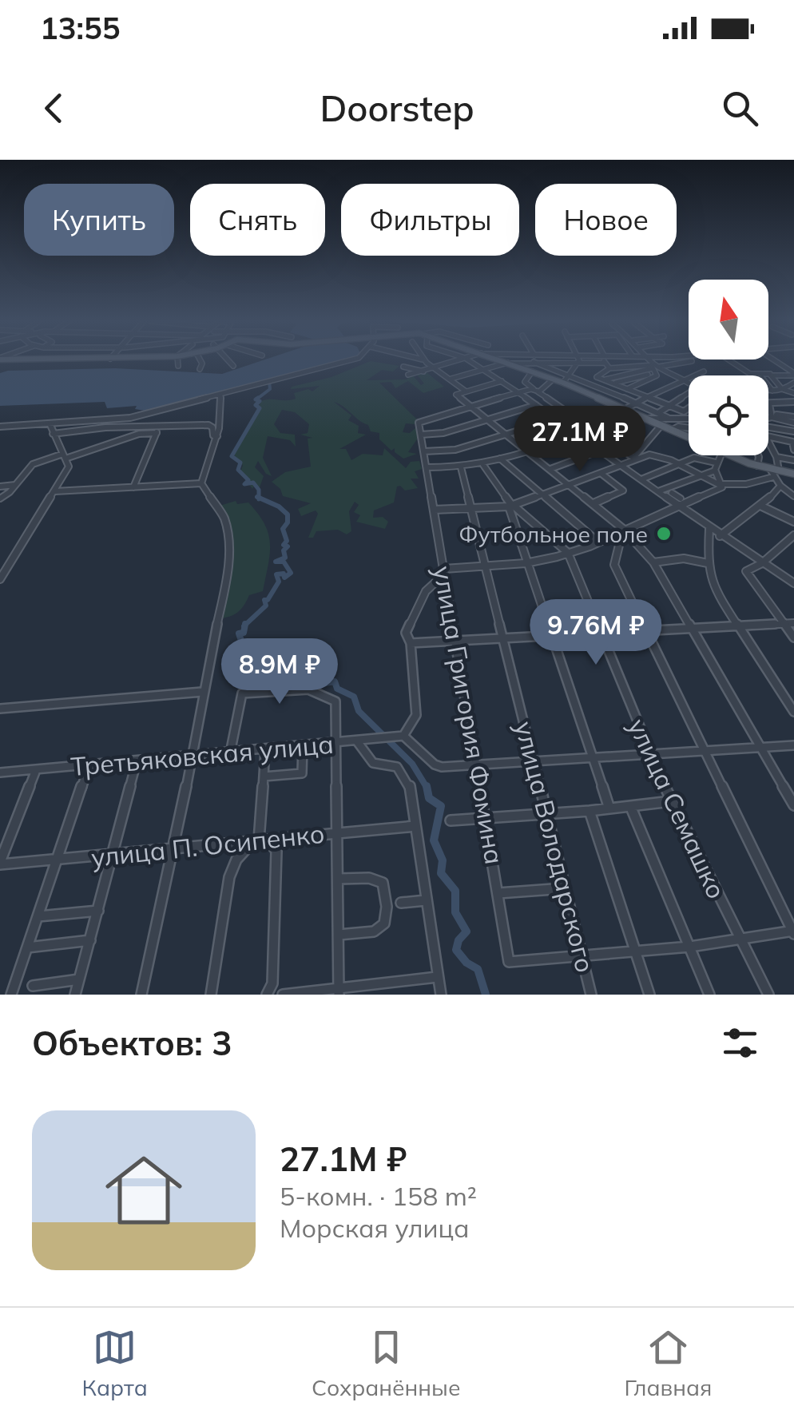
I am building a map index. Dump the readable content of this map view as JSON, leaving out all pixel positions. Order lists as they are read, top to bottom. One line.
{"streets":{"street":["улица Григория Фомина","Третьяковская улица","улица Семашко","улица П. Осипенко","улица Володарского"]},"crossings":[["улица Григория Фомина","улица Володарского"]],"places":["Футбольное поле"],"north":"top","page":{"status":"13:55","header":"Doorstep","chip":["Купить","Снять","Фильтры","Новое"],"price":["27.1M ₽","9.76M ₽","8.9M ₽"],"heading":"Объектов: 3","list":[{"name":"27.1M ₽","note":"5-комн. · 158 m² · Морская улица"}],"tabs":["Карта","Сохранённые","Главная"]}}
